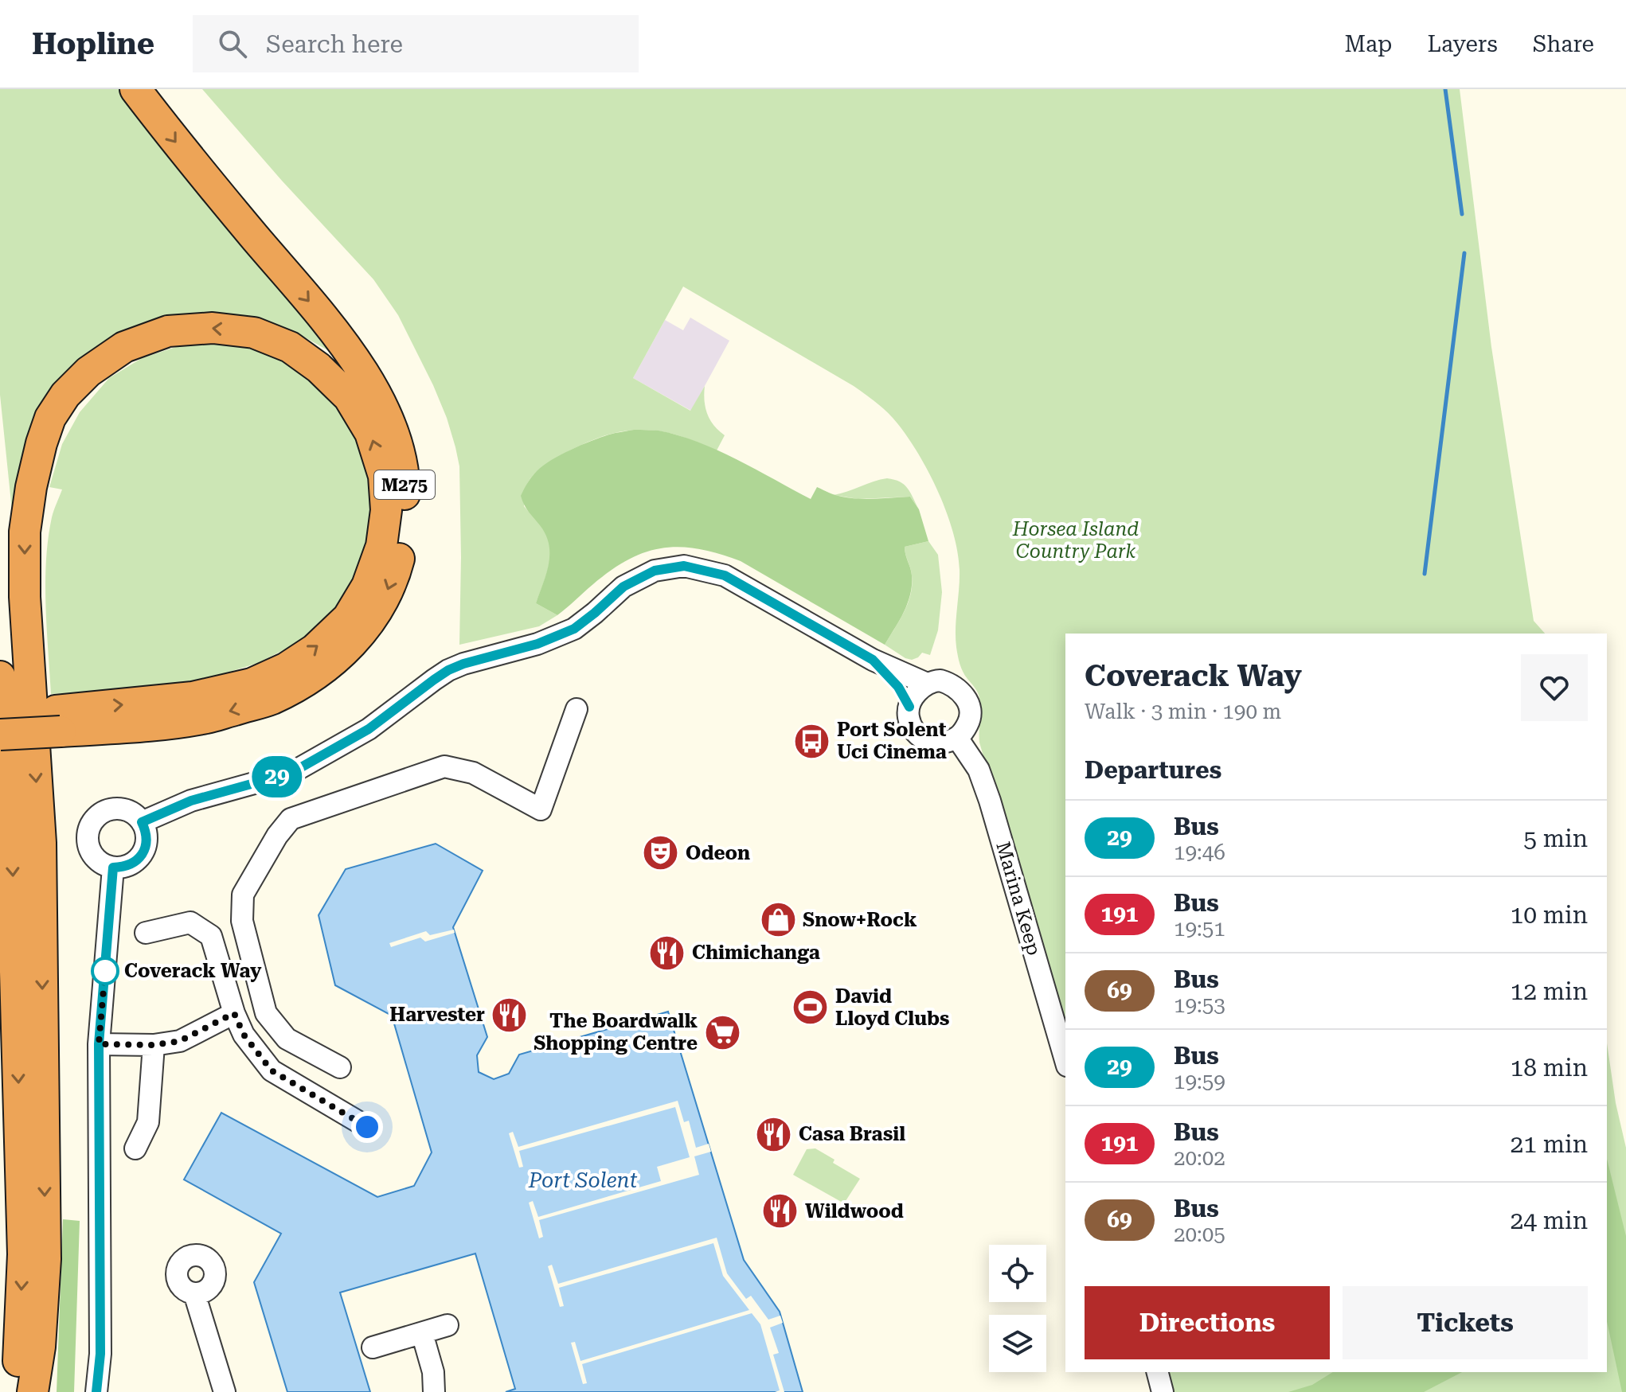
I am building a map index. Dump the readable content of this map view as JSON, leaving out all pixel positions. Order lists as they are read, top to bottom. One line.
{"streets":{"highway":["M275"],"street":["Marina Keep"]},"water":["Port Solent"],"parks":["Horsea Island Country Park"],"places":{"bus stop":["Port Solent Uci Cinema"],"theatre":["Odeon"],"shop":["Snow+Rock"],"restaurant":["Chimichanga","Harvester","Casa Brasil","Wildwood"],"other":["Coverack Way"],"sports":["David Lloyd Clubs"],"supermarket":["The Boardwalk Shopping Centre"]},"lines":["bus line 29"],"page":{"header":"Hopline","search":"Search here","nav":["Map","Layers","Share"],"on_map":"29","heading":[["Coverack Way","Walk · 3 min · 190 m"],"Departures"],"list":[{"mark":"29","name":"Bus","note":"19:46","value":"5 min"},{"mark":"191","name":"Bus","note":"19:51","value":"10 min"},{"mark":"69","name":"Bus","note":"19:53","value":"12 min"},{"mark":"29","name":"Bus","note":"19:59","value":"18 min"},{"mark":"191","name":"Bus","note":"20:02","value":"21 min"},{"mark":"69","name":"Bus","note":"20:05","value":"24 min"}],"buttons":["Directions","Tickets"]}}
